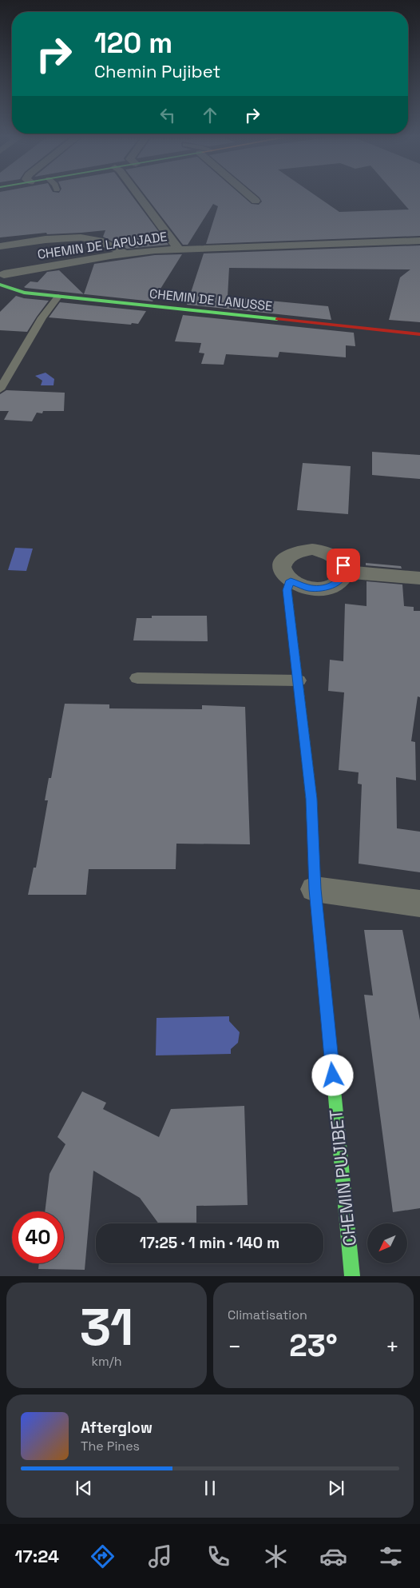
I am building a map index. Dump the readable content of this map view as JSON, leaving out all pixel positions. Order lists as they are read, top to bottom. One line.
{"streets":{"street":["CHEMIN DE LAPUJADE","CHEMIN DE LANUSSE","CHEMIN PUJIBET"]},"crossings":[["CHEMIN DE LAPUJADE","CHEMIN DE LANUSSE"]],"north":"bottom left","page":{"turn":["120 m","Chemin Pujibet"],"limit":"40","trip":"17:25 · 1 min · 140 m","tile":[["31","km/h"],"Climatisation"],"heat":["−","23°","+"],"song":["Afterglow","The Pines"],"tabs":"17:24"}}
